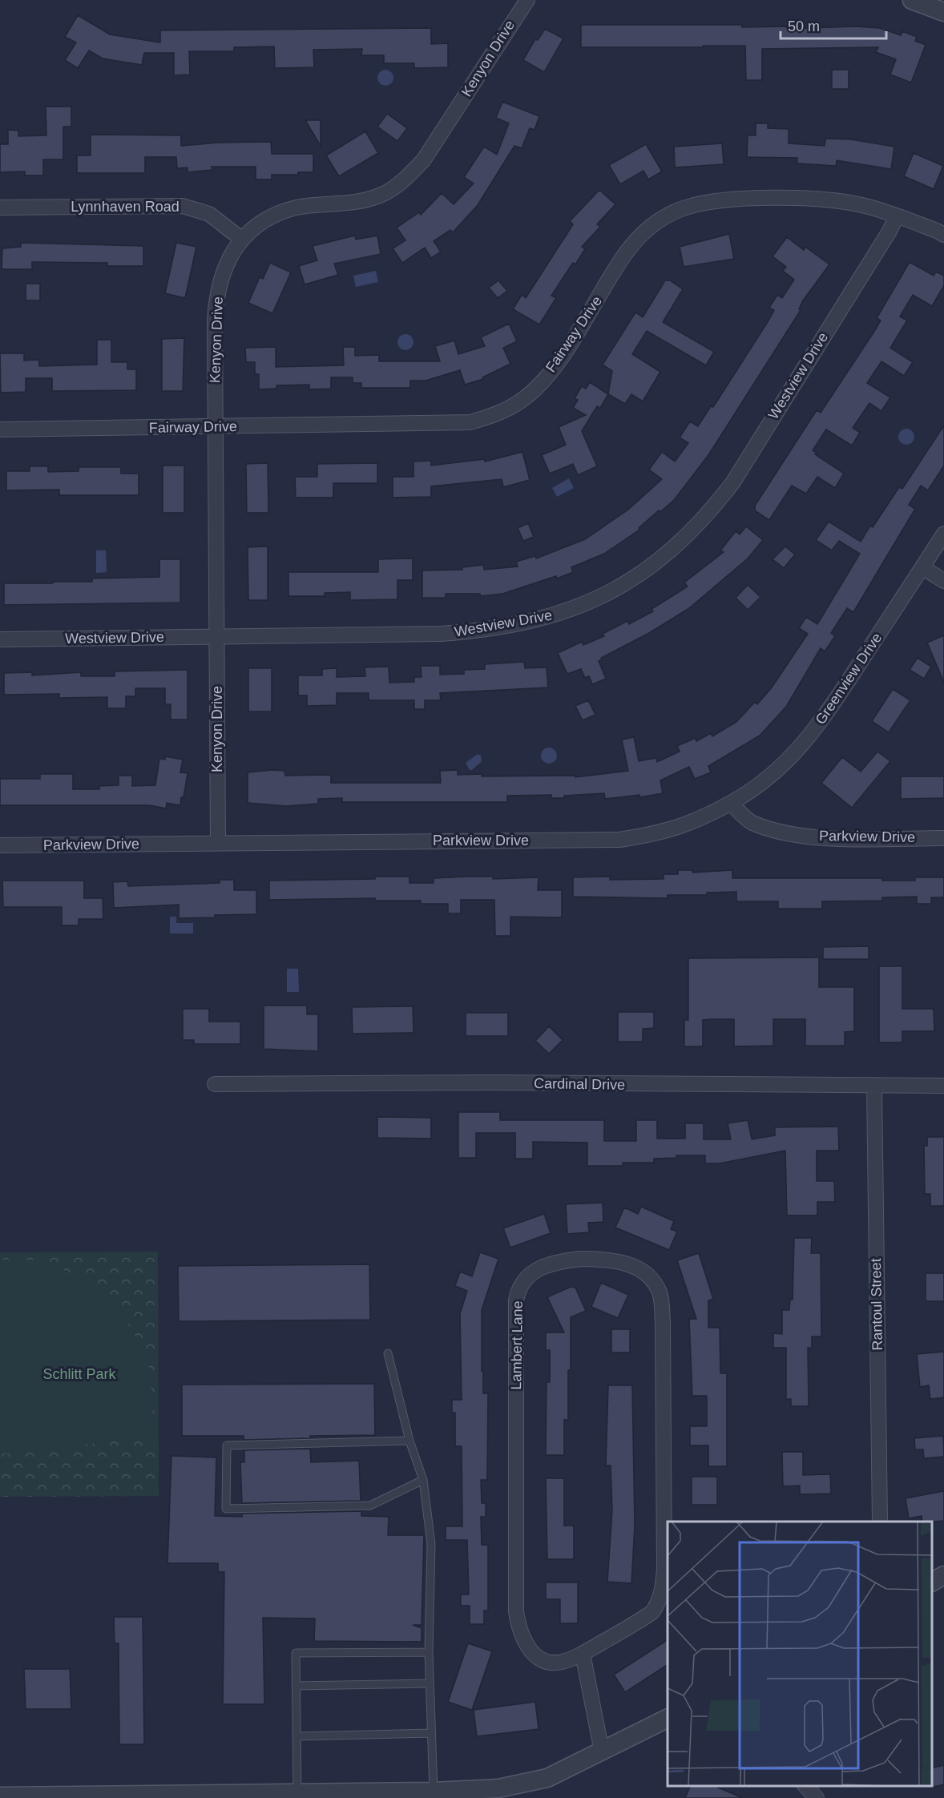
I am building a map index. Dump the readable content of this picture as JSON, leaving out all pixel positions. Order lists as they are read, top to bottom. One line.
{"streets":{"street":["Kenyon Drive","Lynnhaven Road","Fairway Drive","Westview Drive","Greenview Drive","Parkview Drive","Cardinal Drive","Rantoul Street","Lambert Lane"]},"crossings":[["Kenyon Drive","Lynnhaven Road"],["Kenyon Drive","Fairway Drive"],["Kenyon Drive","Westview Drive"],["Kenyon Drive","Parkview Drive"],["Fairway Drive","Westview Drive"],["Greenview Drive","Parkview Drive"],["Cardinal Drive","Rantoul Street"]],"parks":["Schlitt Park"],"scale_bar":"50 m"}
